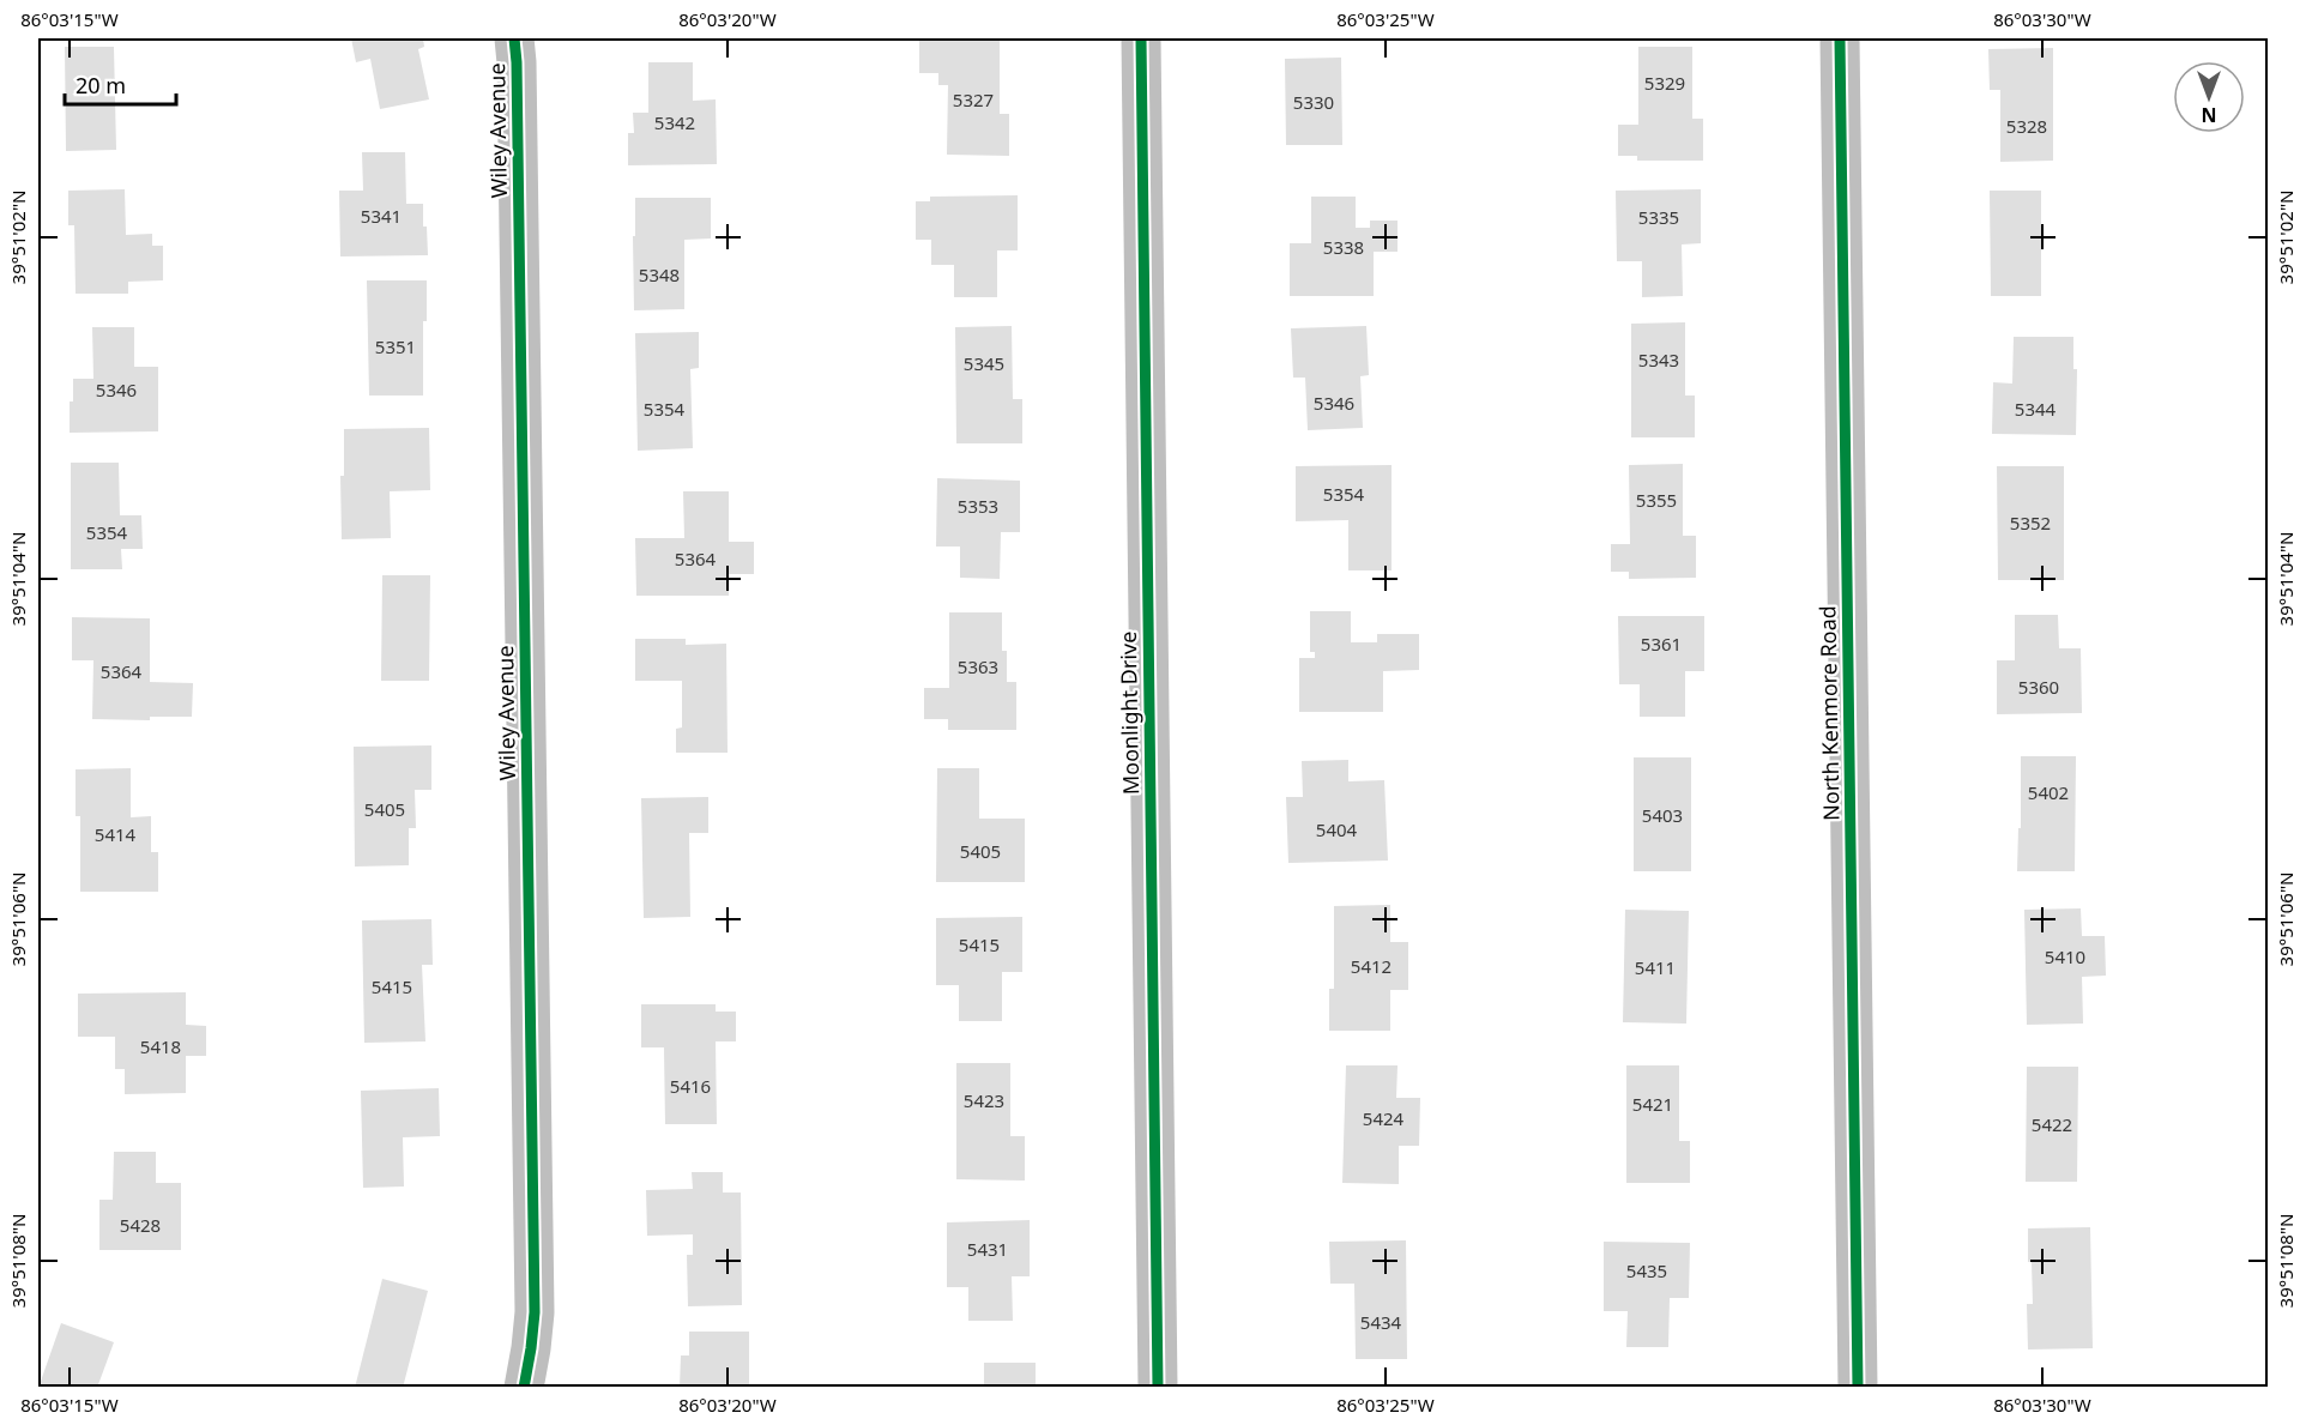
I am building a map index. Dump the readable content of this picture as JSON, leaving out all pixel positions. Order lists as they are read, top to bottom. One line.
{"streets":{"street":["Wiley Avenue","Moonlight Drive","North Kenmore Road"]},"house_numbers":["5329","5327","5330","5342","5328","5341","5335","5338","5348","5351","5343","5345","5346","5346","5354","5344","5354","5355","5353","5352","5354","5364","5361","5363","5364","5360","5402","5405","5403","5404","5414","5405","5415","5410","5412","5411","5415","5418","5416","5423","5421","5424","5422","5428","5431","5435","5434"],"scale_bar":"20 m","north":"bottom","coordinates":["86°03'15\"W","86°03'20\"W","86°03'25\"W","86°03'30\"W","39°51'02\"N","39°51'04\"N","39°51'06\"N","39°51'08\"N"]}
